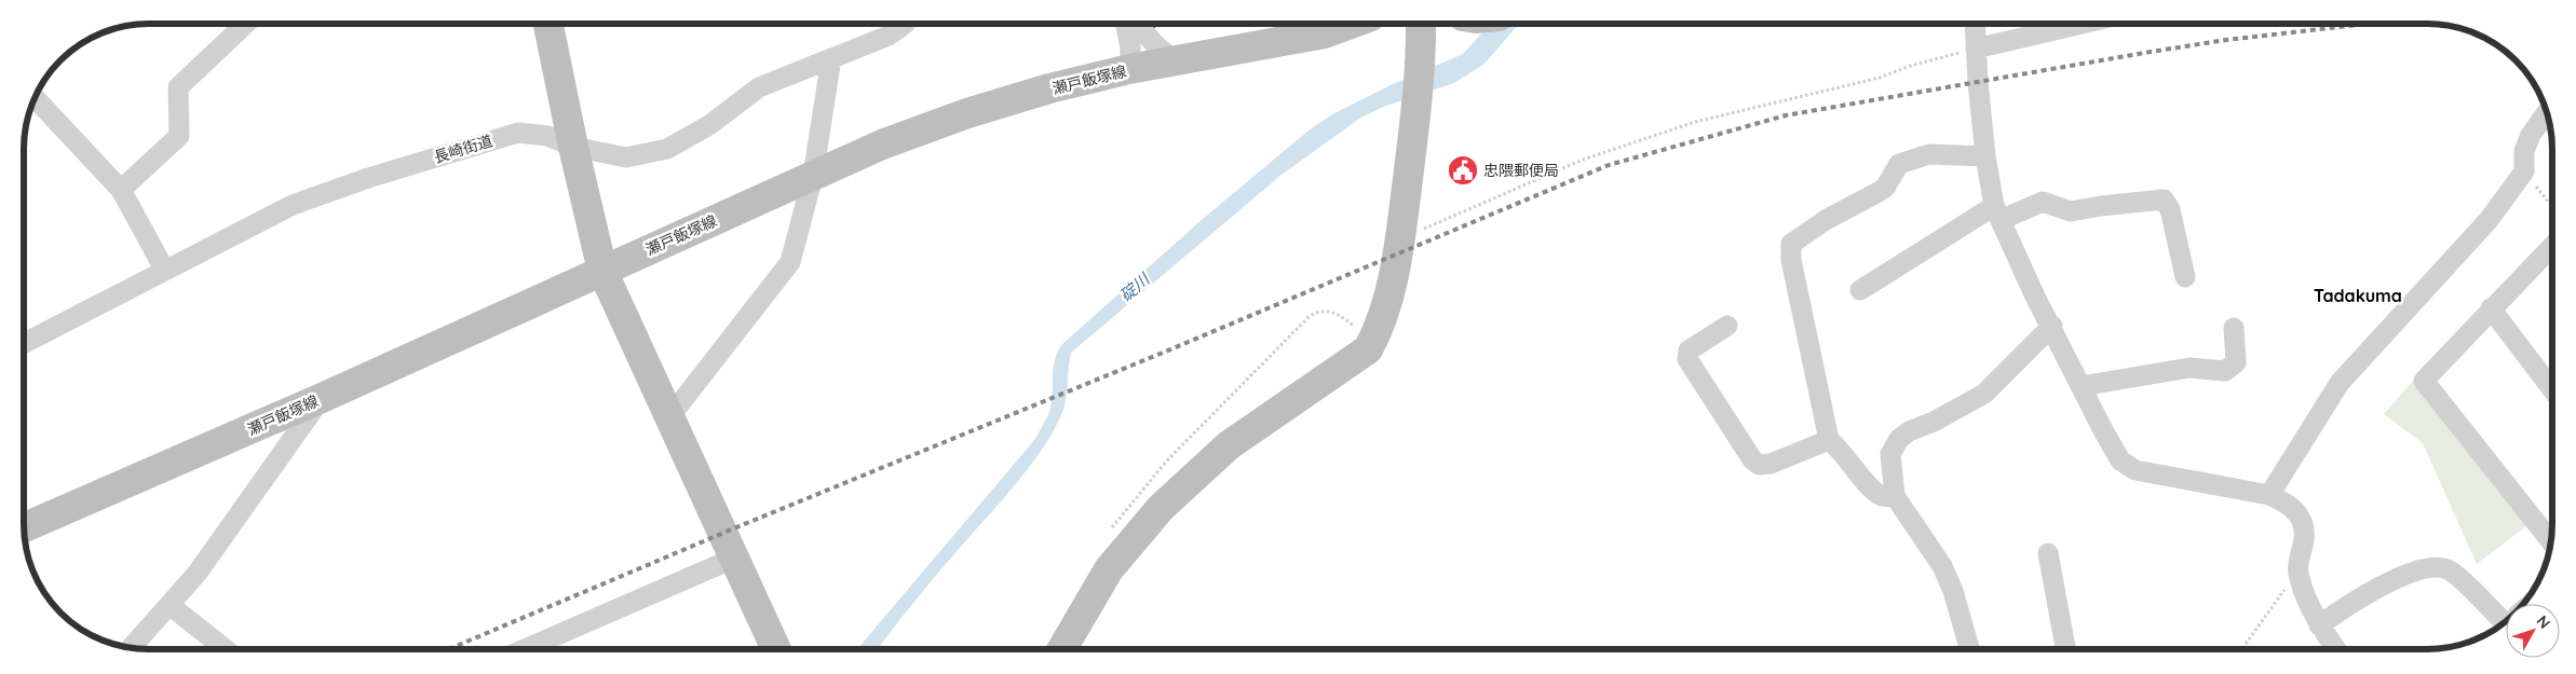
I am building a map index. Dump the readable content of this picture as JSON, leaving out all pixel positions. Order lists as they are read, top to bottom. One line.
{"streets":{"street":["瀬戸飯塚線","長崎街道"]},"districts":["Tadakuma"],"water":["碇川"],"places":{"public building":["忠隈郵便局"]},"north":"top right"}
